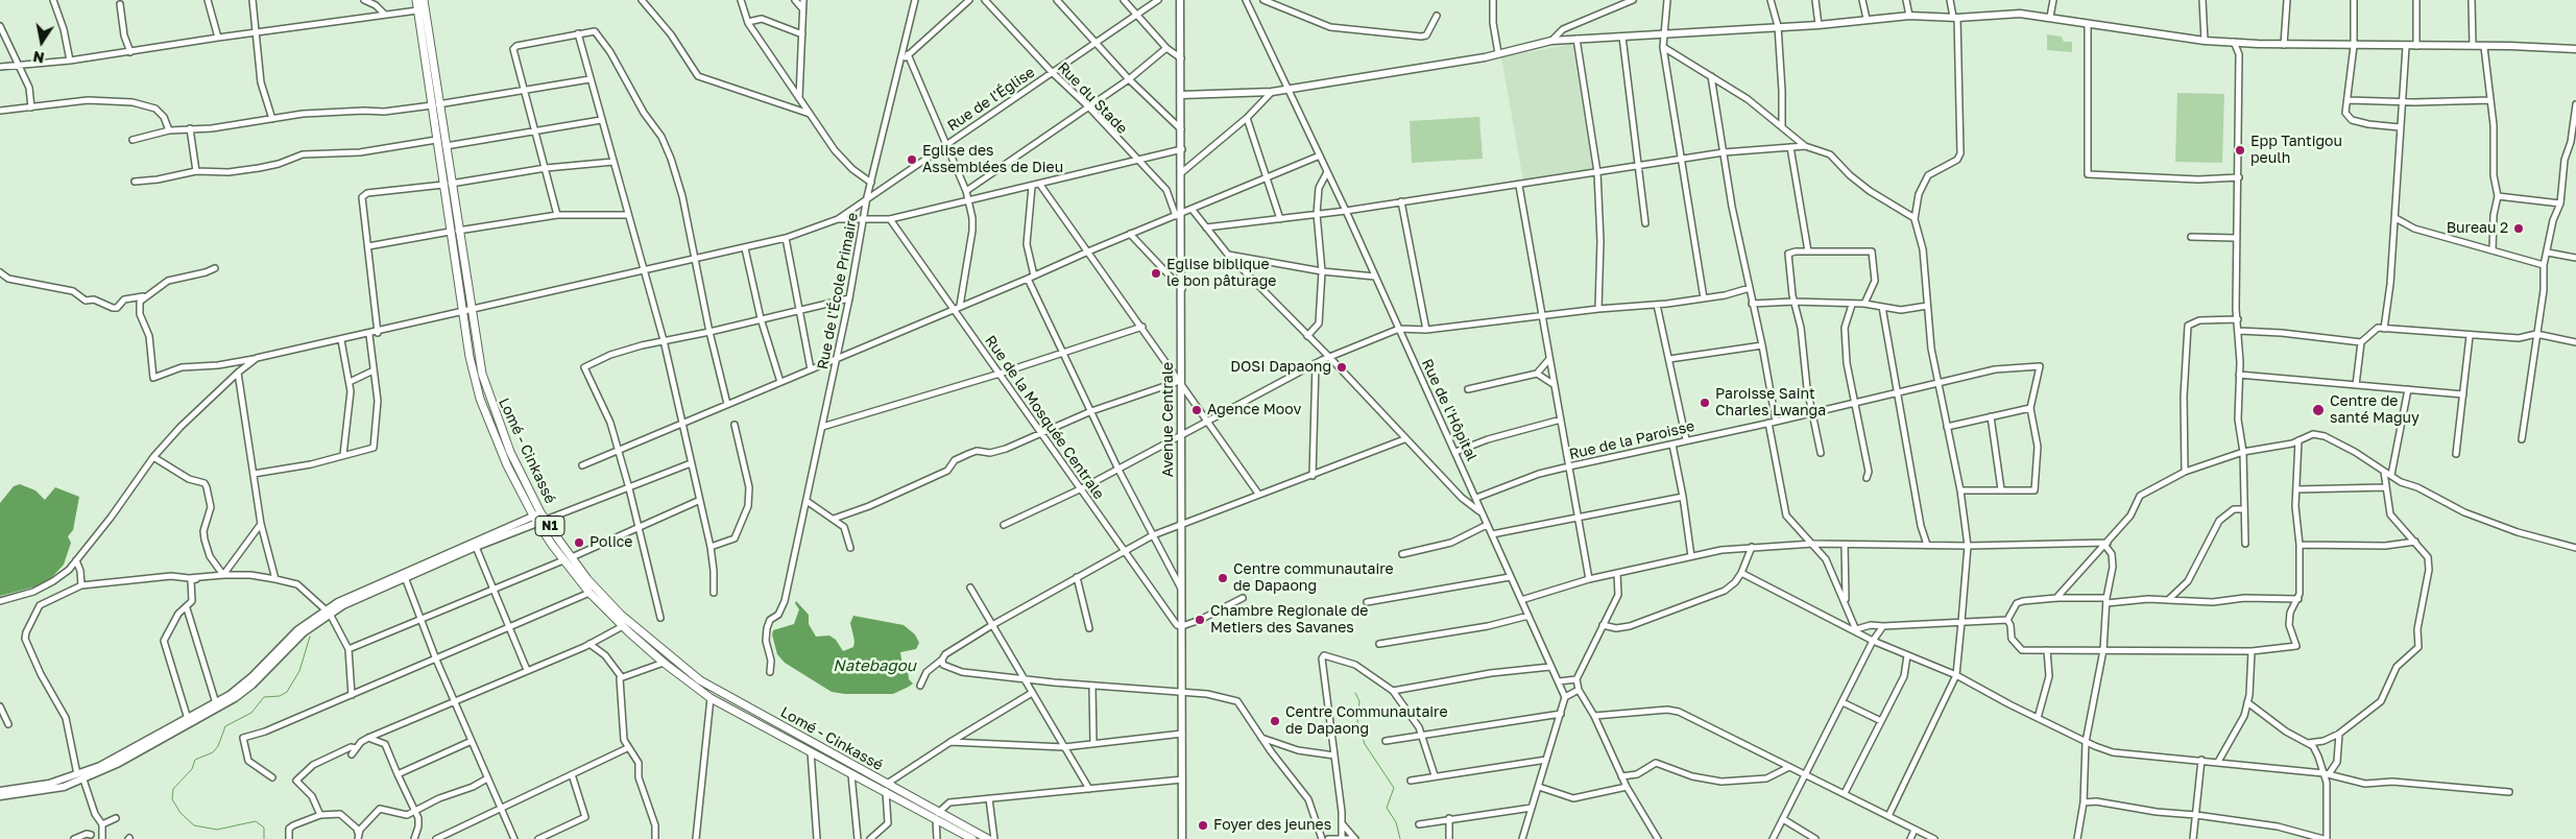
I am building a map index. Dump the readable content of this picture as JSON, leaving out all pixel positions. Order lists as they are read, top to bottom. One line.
{"streets":{"highway":["Lomé - Cinkassé","N1"],"main road":["Avenue Centrale"],"street":["Rue du Stade","Rue de l'Église","Rue de l'École Primaire","Rue de l'Hôpital","Rue de la Mosquée Centrale","Rue de la Paroisse"]},"crossings":[["Rue du Stade","Rue de l'Église"],["Rue du Stade","Avenue Centrale"],["Rue de l'Église","Rue de l'École Primaire"],["Rue de l'Hôpital","Rue de la Paroisse"],["Rue de la Mosquée Centrale","Avenue Centrale"]],"water":["Natebagou"],"places":["Epp Tantigou peulh","Eglise des Assemblées de Dieu","Bureau 2","Eglise biblique le bon pâturage","DOSI Dapaong","Paroisse Saint Charles Lwanga","Agence Moov","Centre de santé Maguy","Police","Centre communautaire de Dapaong","Chambre Regionale de Metiers des Savanes","Centre Communautaire de Dapaong","Foyer des jeunes"],"north":"bottom"}
